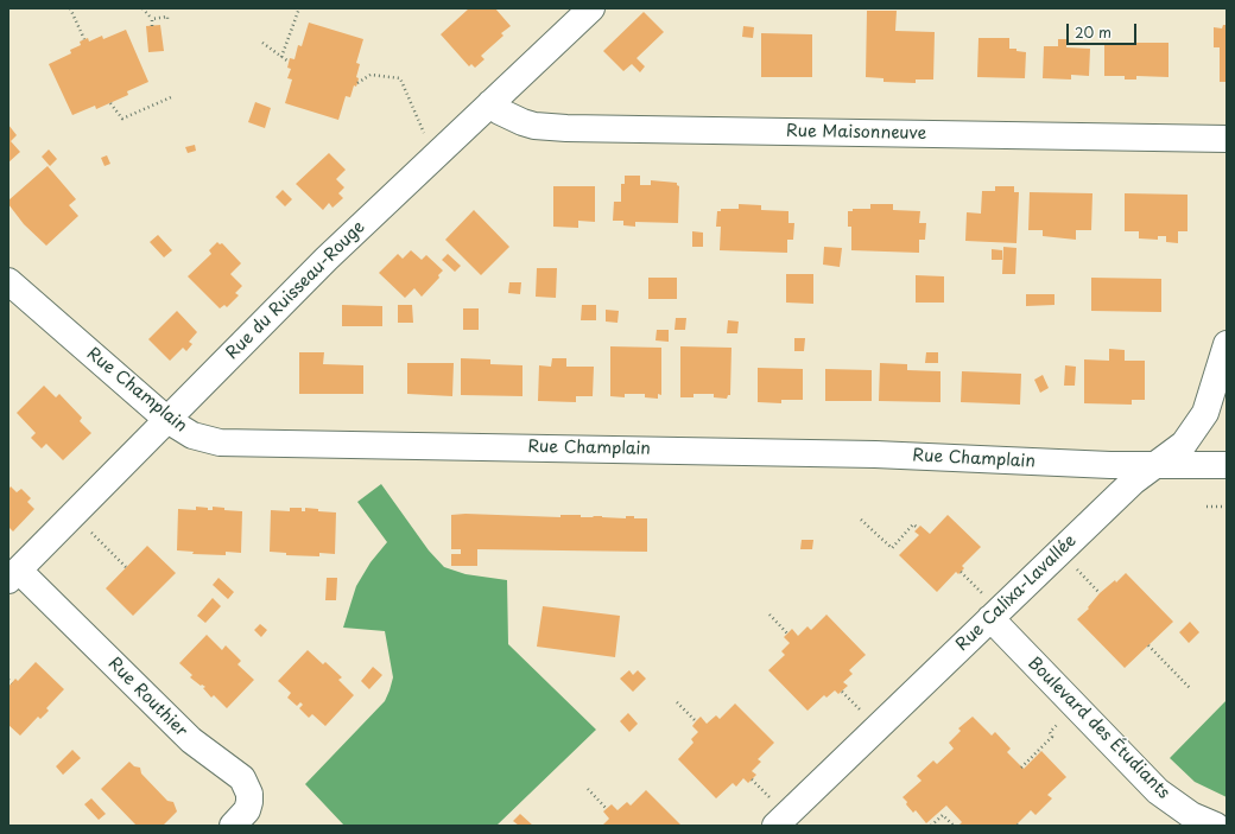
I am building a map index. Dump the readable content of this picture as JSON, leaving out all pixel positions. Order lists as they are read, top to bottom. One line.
{"streets":{"street":["Rue Maisonneuve","Rue du Ruisseau-Rouge","Rue Champlain","Rue Calixa-Lavallée","Rue Routhier","Boulevard des Étudiants"]},"crossings":[["Rue Maisonneuve","Rue du Ruisseau-Rouge"],["Rue du Ruisseau-Rouge","Rue Champlain"],["Rue du Ruisseau-Rouge","Rue Routhier"],["Rue Champlain","Rue Calixa-Lavallée"],["Rue Calixa-Lavallée","Boulevard des Étudiants"]],"scale_bar":"20 m"}
